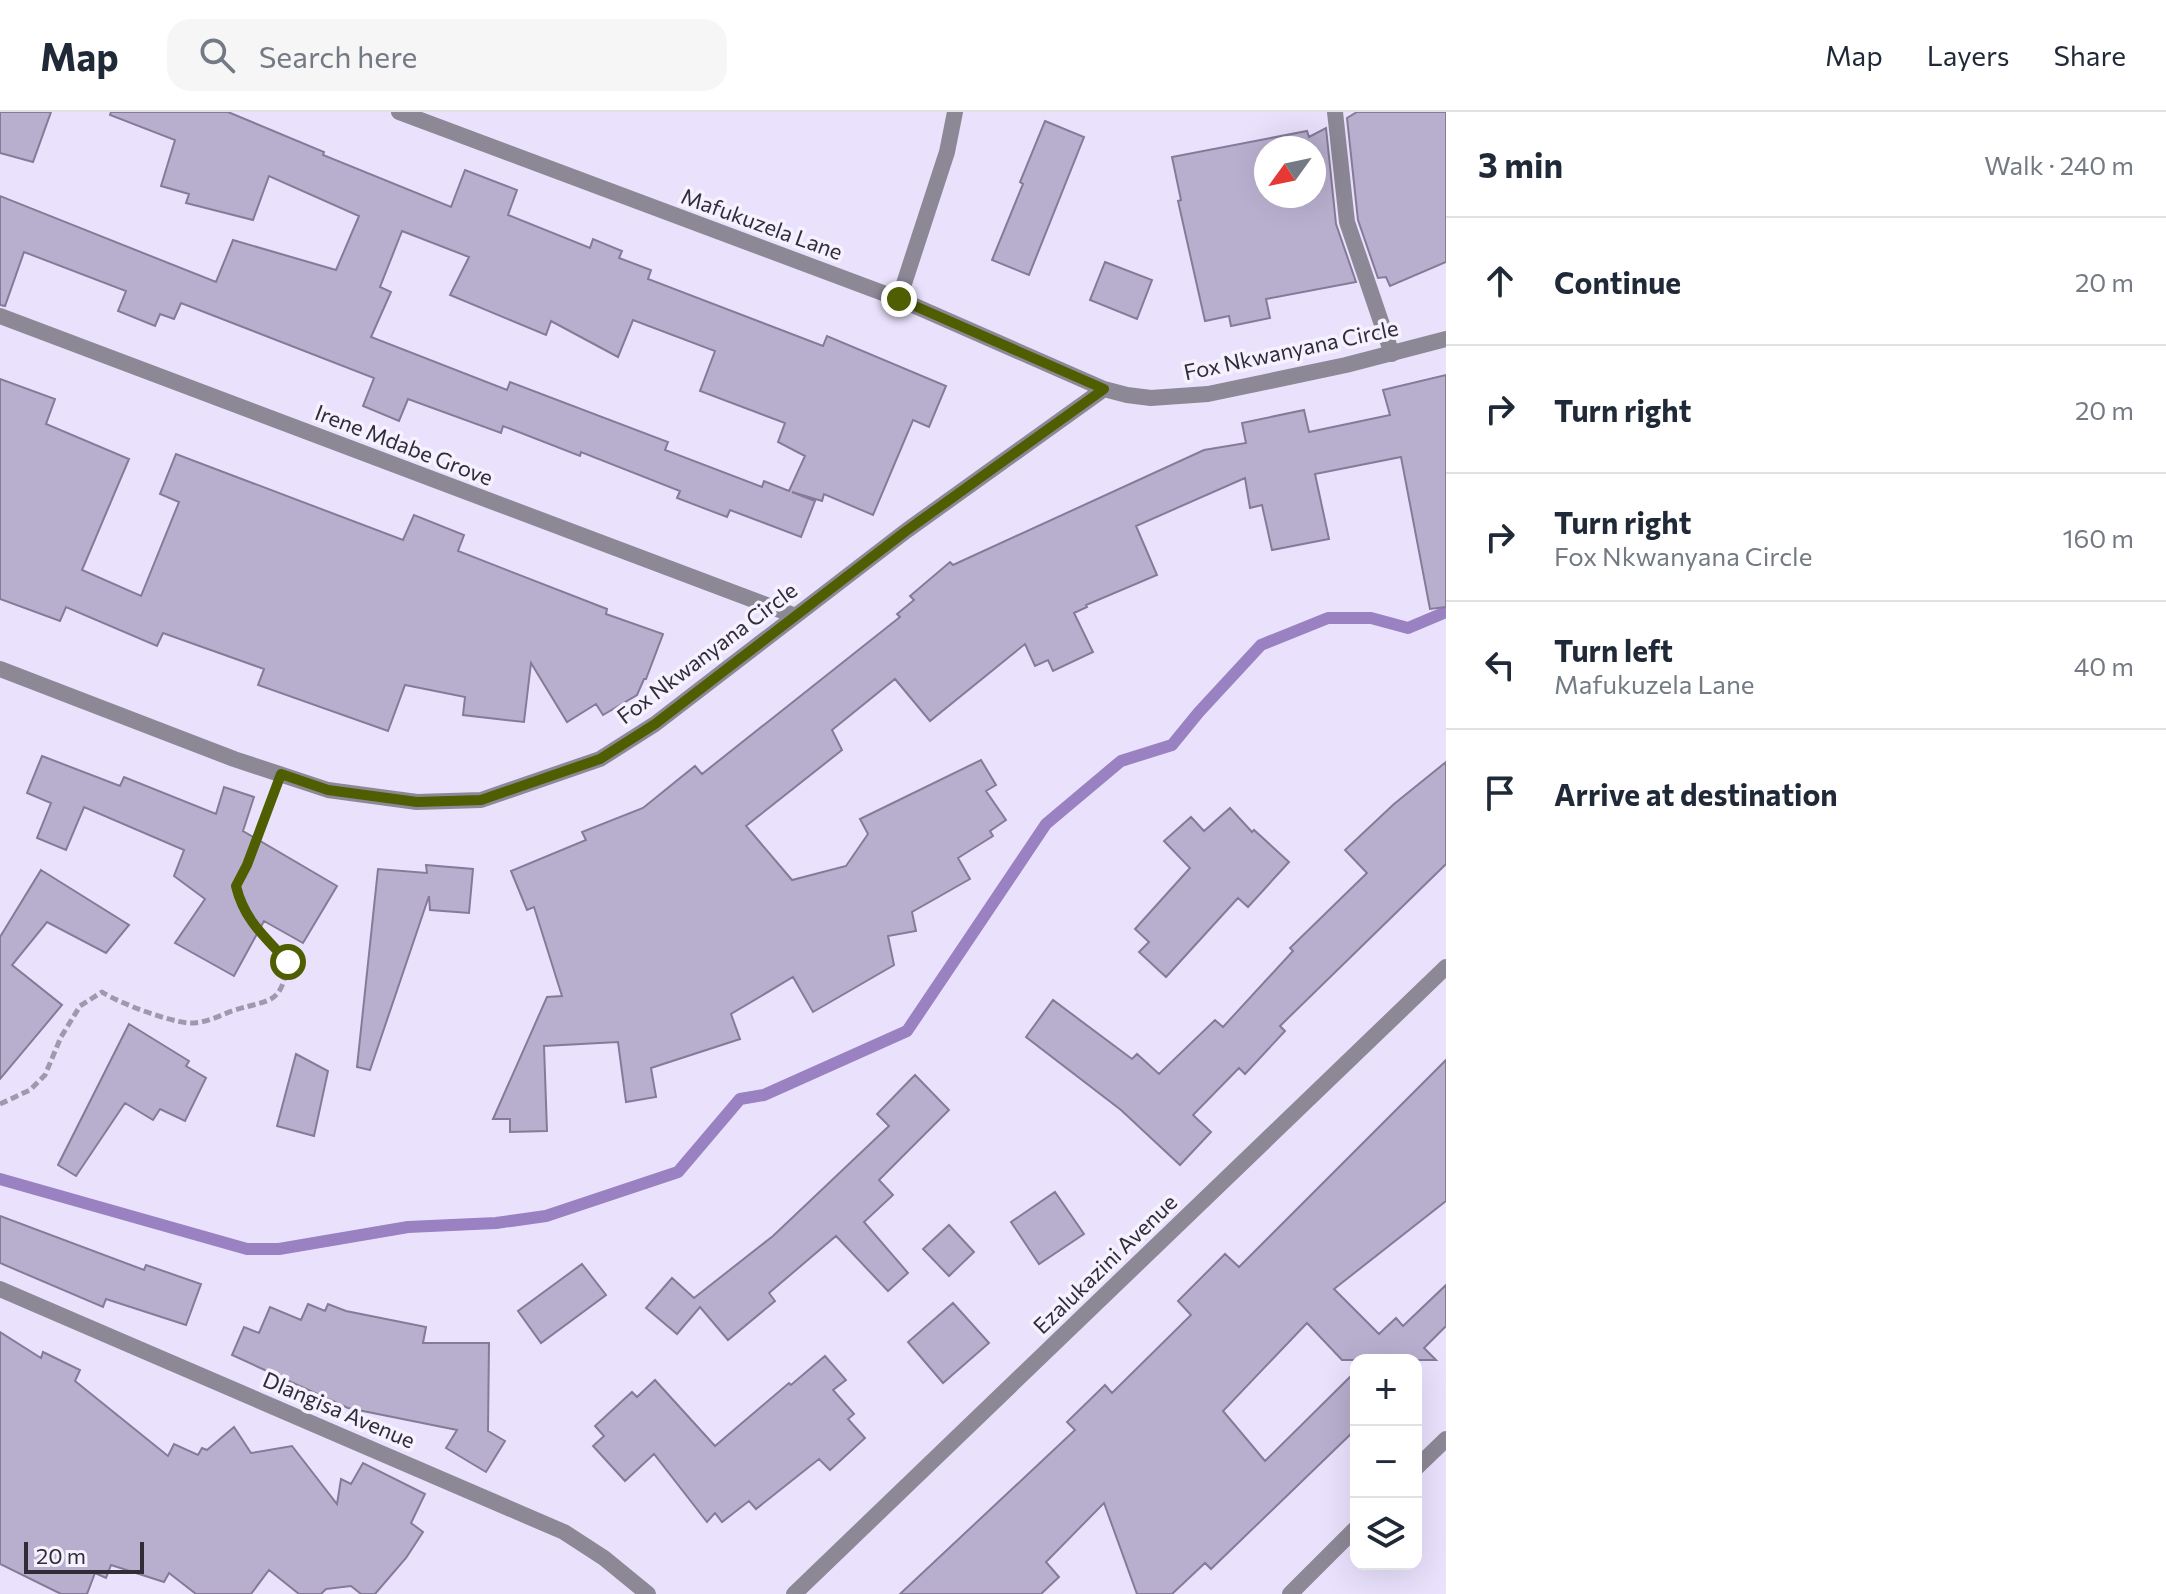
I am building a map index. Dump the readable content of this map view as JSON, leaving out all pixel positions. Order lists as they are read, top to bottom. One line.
{"streets":{"street":["Mafukuzela Lane","Fox Nkwanyana Circle","Irene Mdabe Grove","Ezalukazini Avenue","Dlangisa Avenue"]},"crossings":[["Mafukuzela Lane","Fox Nkwanyana Circle"],["Fox Nkwanyana Circle","Irene Mdabe Grove"]],"scale_bar":"20 m","north":"bottom left","page":{"header":"Map","search":"Search here","nav":["Map","Layers","Share"],"heading":["3 min","Walk · 240 m"],"list":[["Continue","20 m"],["Turn right","20 m"],["Turn right","Fox Nkwanyana Circle","160 m"],["Turn left","Mafukuzela Lane","40 m"],"Arrive at destination"],"map_buttons":["+","−"],"scale":"20 m"}}
